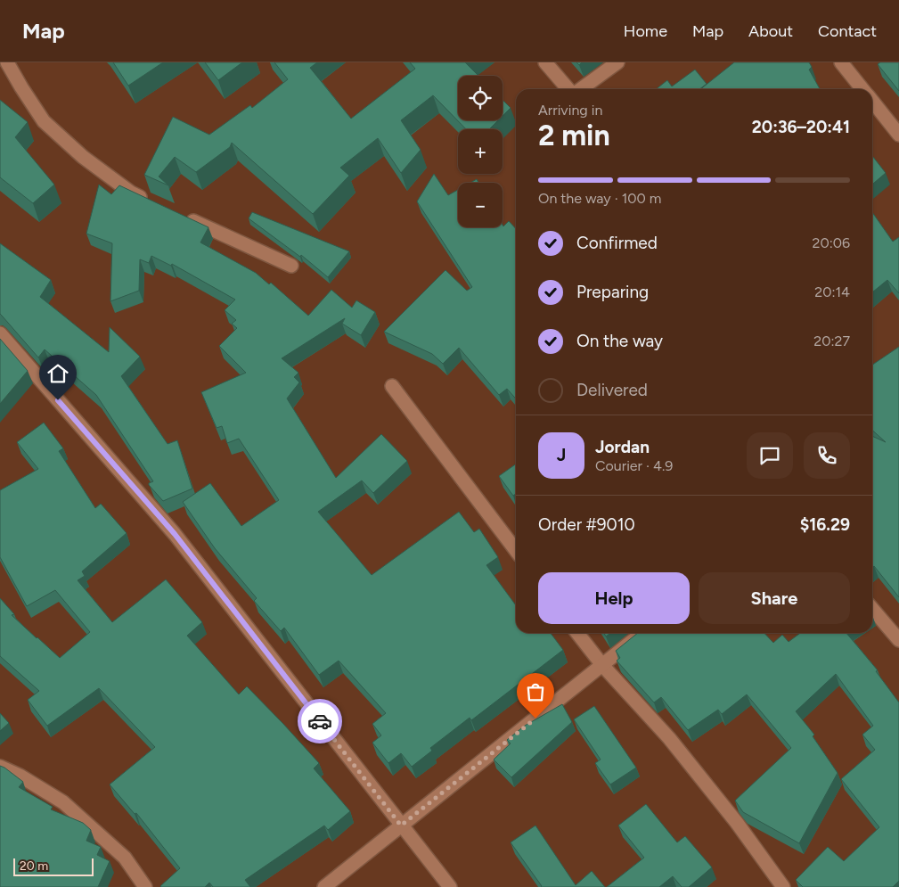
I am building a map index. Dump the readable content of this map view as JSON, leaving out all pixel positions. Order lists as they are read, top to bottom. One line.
{"scale_bar":"20 m","page":{"header":"Map","nav":["Home","Map","About","Contact"],"map_buttons":["+","−"],"heading":["2 min","Arriving in","20:36–20:41"],"panel":["Jordan","Courier · 4.9","Order #9010","$16.29"],"bar":"On the way · 100 m","list":[["Confirmed","20:06"],["Preparing","20:14"],["On the way","20:27"],"Delivered"],"round":"J","buttons":["Help","Share"],"scale":"20 m"}}
